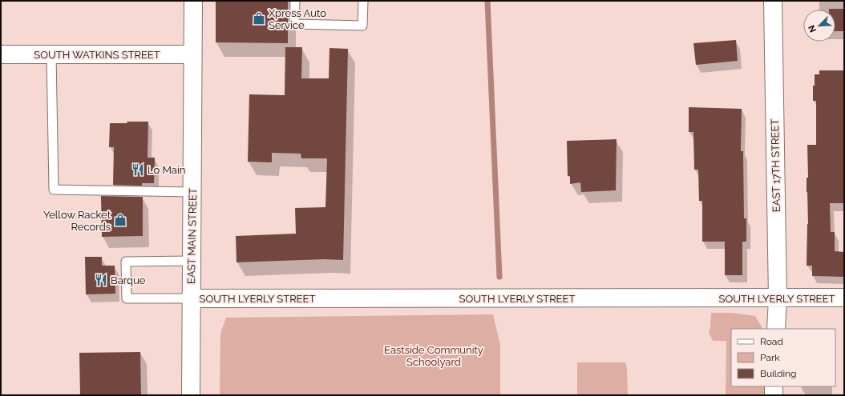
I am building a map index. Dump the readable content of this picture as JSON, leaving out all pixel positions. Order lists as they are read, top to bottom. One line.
{"streets":{"street":["SOUTH WATKINS STREET","EAST 17TH STREET","EAST MAIN STREET","SOUTH LYERLY STREET"]},"crossings":[["SOUTH WATKINS STREET","EAST MAIN STREET"],["EAST 17TH STREET","SOUTH LYERLY STREET"],["EAST MAIN STREET","SOUTH LYERLY STREET"]],"parks":["Eastside Community Schoolyard"],"places":{"shop":["Xpress Auto Service","Yellow Racket Records"],"restaurant":["Lo Main","Barque"]},"legend":["Road","Park","Building"],"north":"bottom left"}
